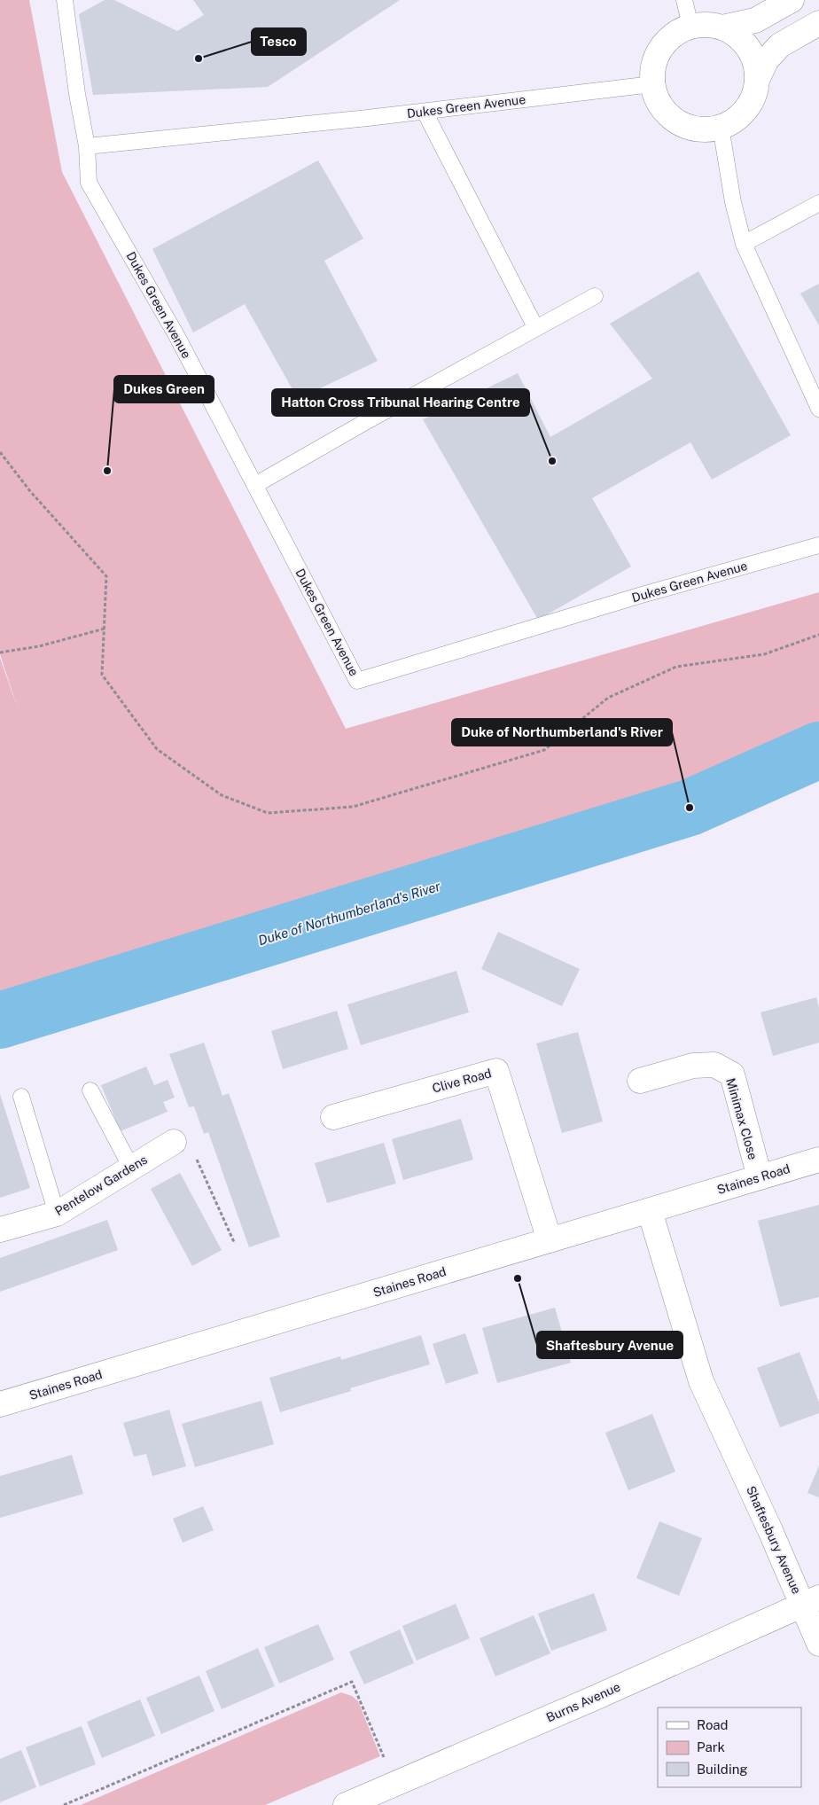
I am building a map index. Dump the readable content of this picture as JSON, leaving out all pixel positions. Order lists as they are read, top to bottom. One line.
{"streets":{"street":["Clive Road","Minimax Close","Staines Road","Pentelow Gardens","Shaftesbury Avenue","Burns Avenue"],"lane":["Dukes Green Avenue"]},"crossings":[["Clive Road","Staines Road"],["Minimax Close","Staines Road"],["Staines Road","Shaftesbury Avenue"],["Shaftesbury Avenue","Burns Avenue"]],"water":["Duke of Northumberland's River"],"places":["Tesco","Hatton Cross Tribunal Hearing Centre","Dukes Green","Duke of Northumberland's River","Shaftesbury Avenue"],"legend":["Road","Park","Building"]}
